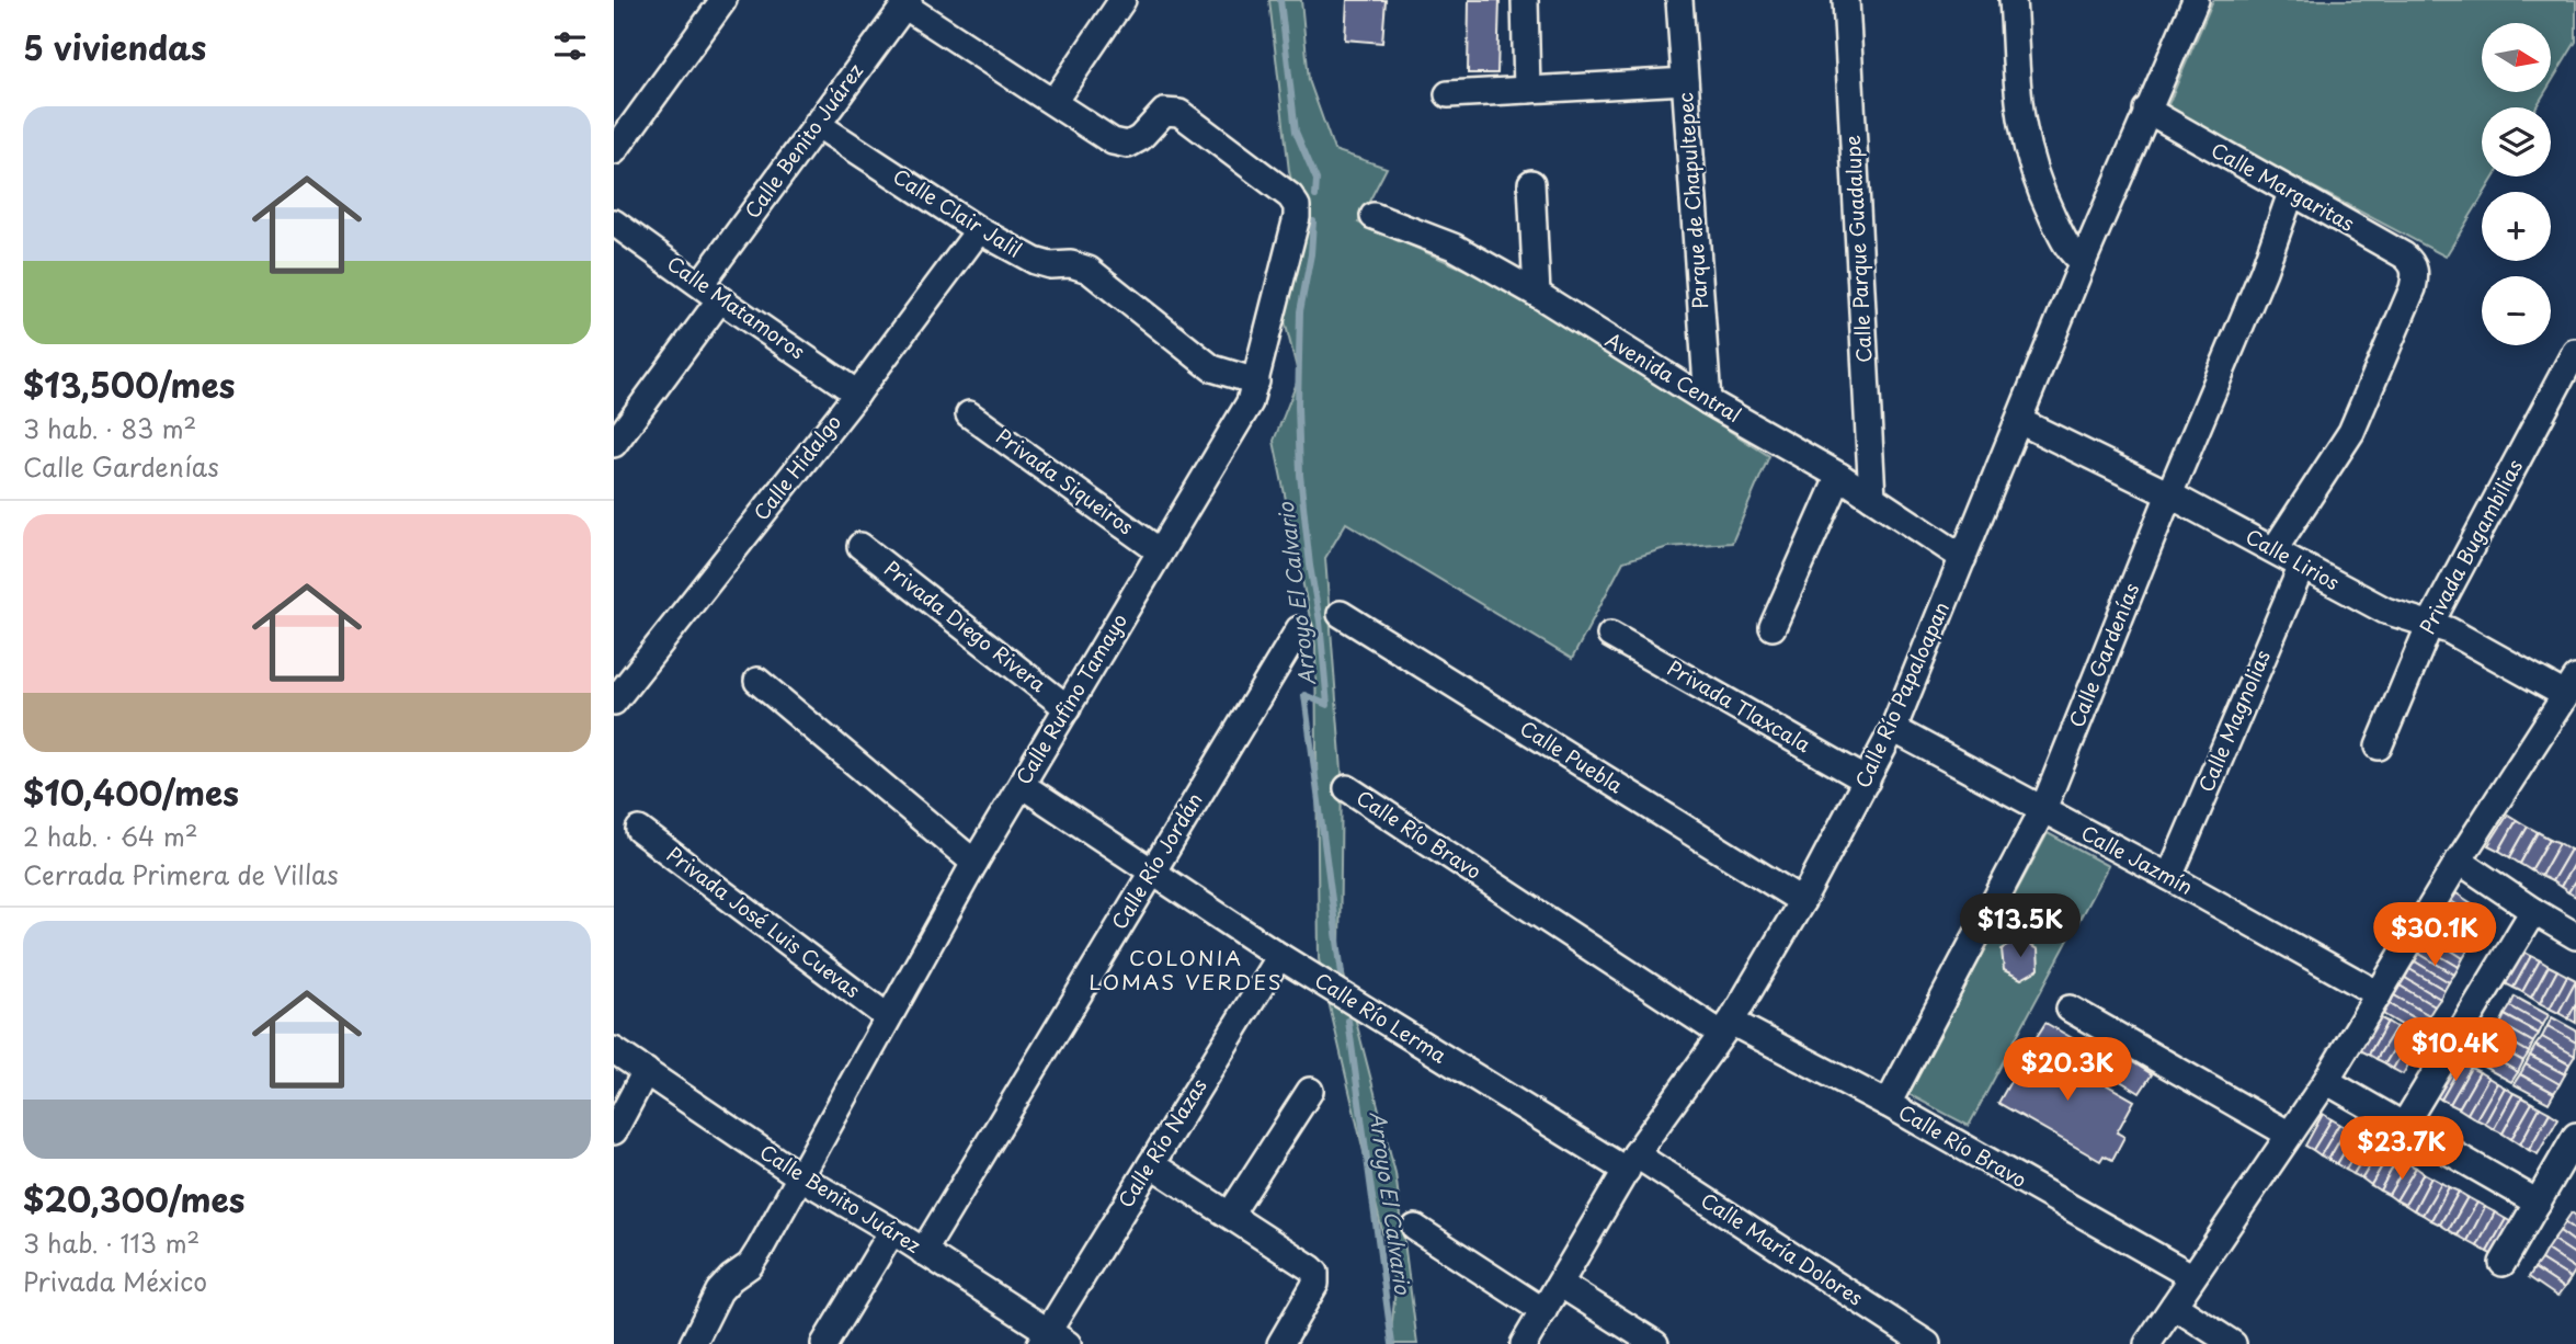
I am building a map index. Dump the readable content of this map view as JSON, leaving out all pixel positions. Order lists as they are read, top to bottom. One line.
{"streets":{"street":["Calle Benito Juárez","Calle Margaritas","Parque de Chapultepec","Calle Clair Jalil","Calle Parque Guadalupe","Calle Matamoros","Avenida Central","Calle Hidalgo","Privada Siqueiros","Privada Bugambilias","Calle Lirios","Privada Diego Rivera","Calle Gardenías","Calle Río Papaloapan","Calle Rufino Tamayo","Privada Tlaxcala","Calle Magnolias","Calle Puebla","Calle Río Bravo","Calle Jazmín","Calle Río Jordán","Privada José Luis Cuevas","Calle Río Lerma","Calle Río Nazas","Calle María Dolores"]},"crossings":[["Calle Benito Juárez","Calle Clair Jalil"],["Calle Benito Juárez","Calle Matamoros"],["Calle Benito Juárez","Calle Rufino Tamayo"],["Calle Benito Juárez","Calle Río Jordán"],["Calle Benito Juárez","Calle Río Nazas"],["Calle Margaritas","Calle Lirios"],["Calle Margaritas","Calle Gardenías"],["Calle Margaritas","Calle Río Papaloapan"],["Parque de Chapultepec","Avenida Central"],["Calle Clair Jalil","Calle Hidalgo"],["Calle Clair Jalil","Calle Rufino Tamayo"],["Calle Parque Guadalupe","Avenida Central"],["Calle Matamoros","Calle Hidalgo"],["Avenida Central","Calle Río Papaloapan"],["Privada Siqueiros","Calle Rufino Tamayo"],["Privada Bugambilias","Calle Lirios"],["Calle Lirios","Calle Gardenías"],["Calle Lirios","Calle Río Papaloapan"],["Calle Lirios","Calle Magnolias"],["Privada Diego Rivera","Calle Rufino Tamayo"],["Calle Gardenías","Calle Río Bravo"],["Calle Gardenías","Calle Jazmín"],["Calle Río Papaloapan","Privada Tlaxcala"],["Calle Río Papaloapan","Calle Puebla"],["Calle Río Papaloapan","Calle Río Bravo"],["Calle Río Papaloapan","Calle Jazmín"],["Calle Río Papaloapan","Calle Río Lerma"],["Calle Río Papaloapan","Calle María Dolores"],["Calle Rufino Tamayo","Privada José Luis Cuevas"],["Calle Rufino Tamayo","Calle Río Lerma"],["Calle Magnolias","Calle Jazmín"],["Calle Río Jordán","Calle Río Lerma"],["Calle Río Lerma","Calle Río Nazas"],["Calle Río Lerma","Calle María Dolores"]],"districts":["COLONIA LOMAS VERDES"],"water":["Arroyo El Calvario"],"north":"right","page":{"heading":"5 viviendas","map_buttons":["+","−"],"list":[{"name":"$13,500/mes","note":"3 hab. · 83 m² · Calle Gardenías"},{"name":"$10,400/mes","note":"2 hab. · 64 m² · Cerrada Primera de Villas"},{"name":"$20,300/mes","note":"3 hab. · 113 m² · Privada México"}],"price":["$13.5K","$30.1K","$10.4K","$20.3K","$23.7K"]}}
